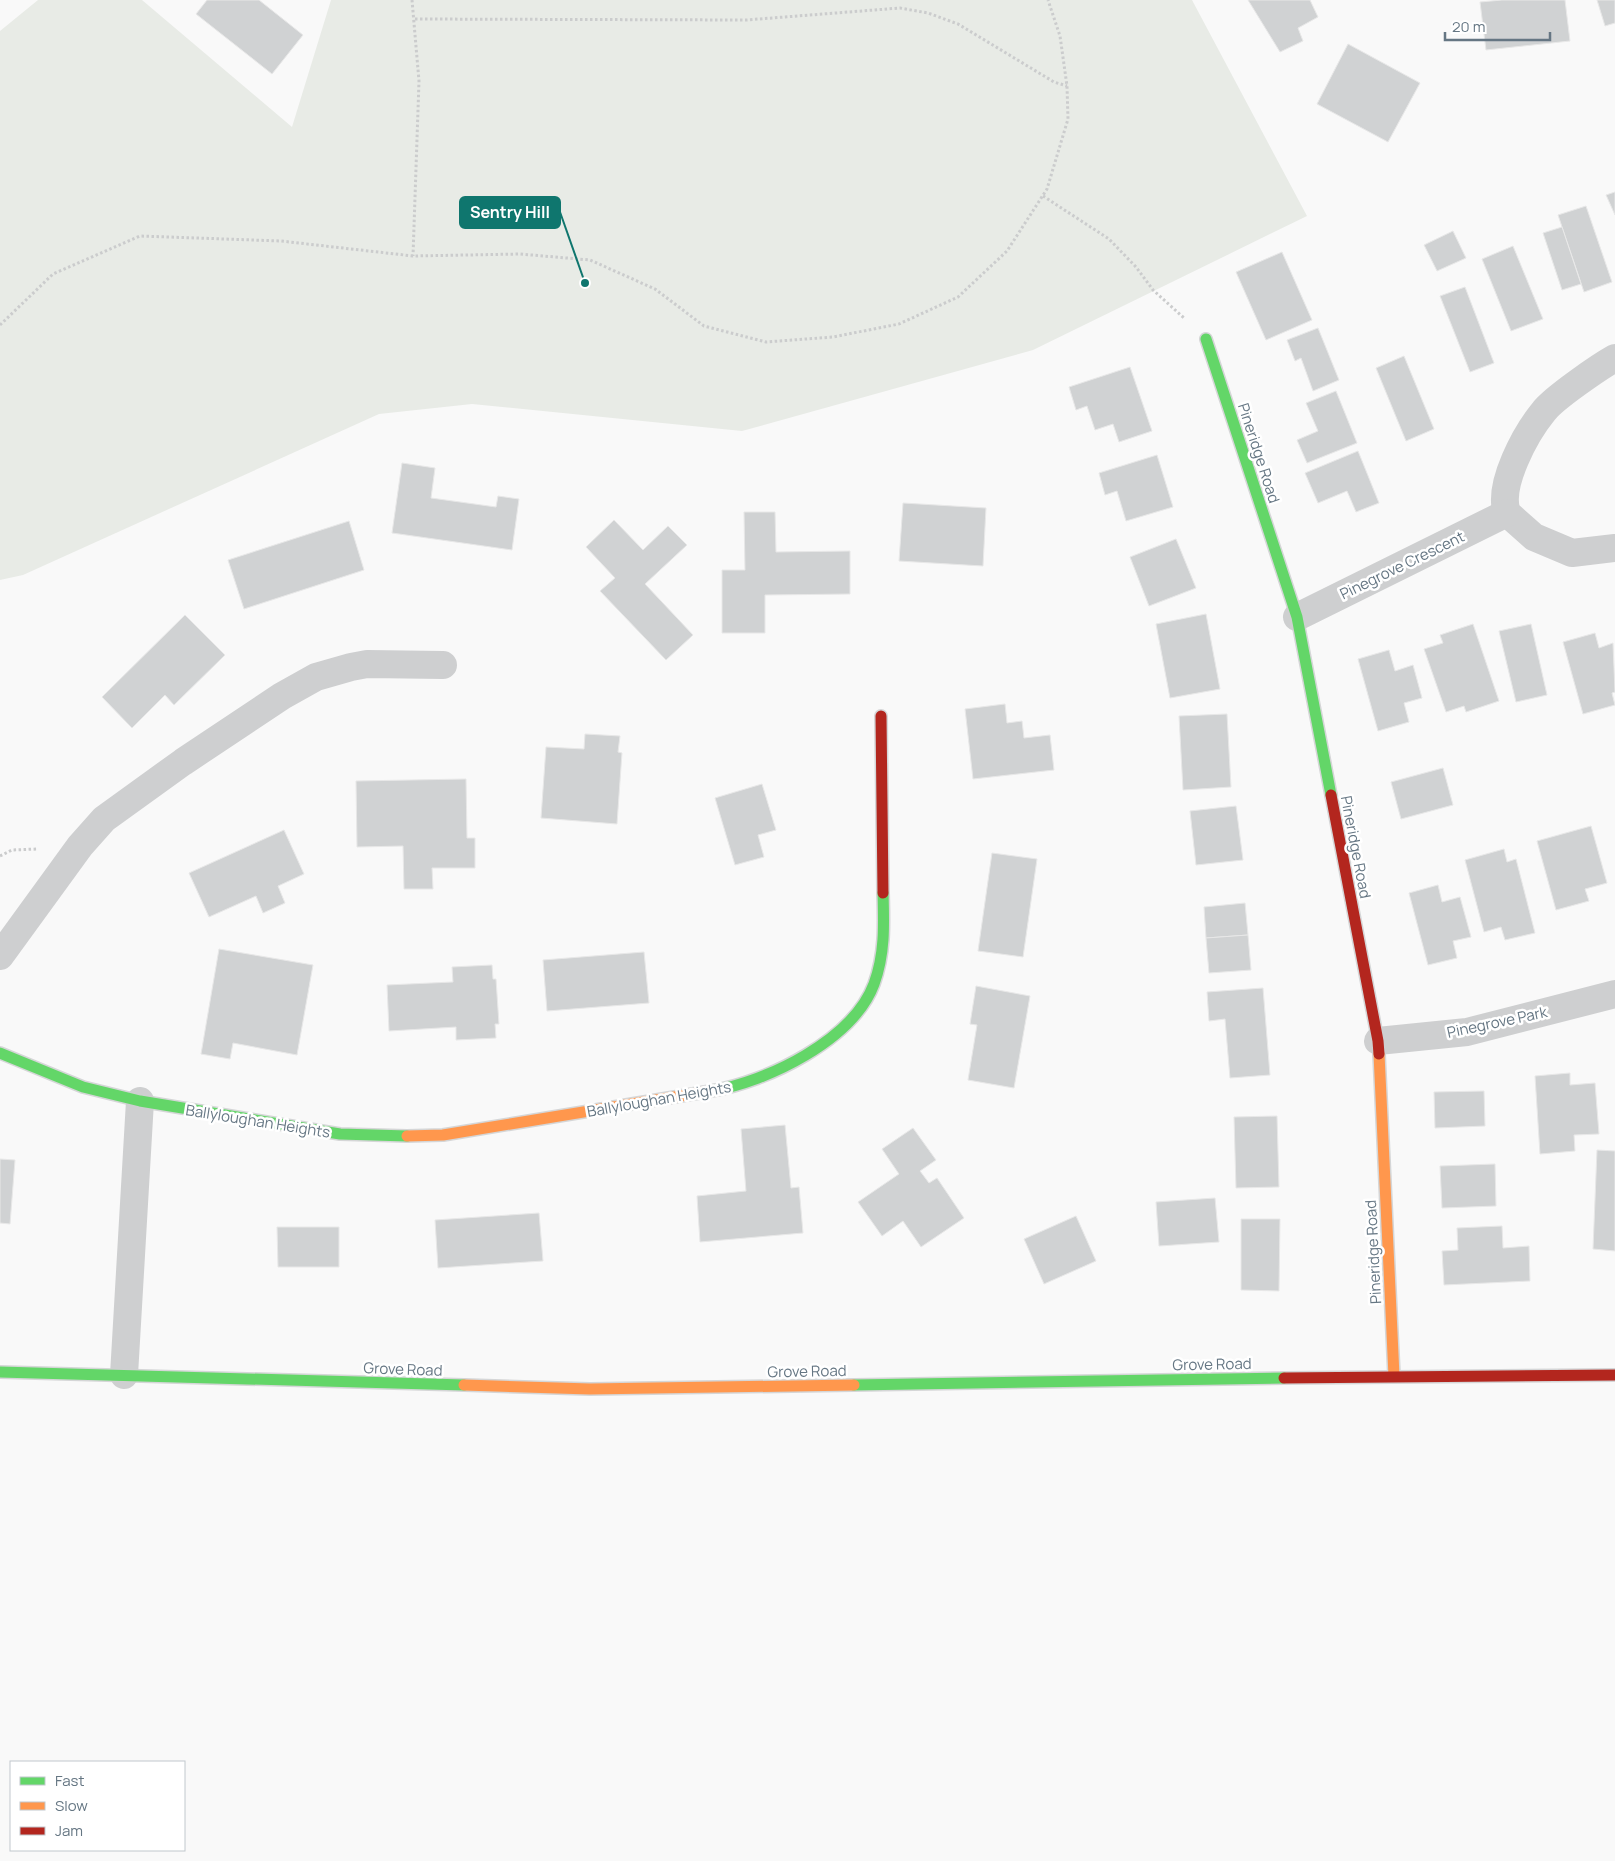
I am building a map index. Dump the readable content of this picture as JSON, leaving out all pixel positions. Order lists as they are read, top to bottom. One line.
{"streets":{"street":["Pineridge Road","Pinegrove Crescent","Pinegrove Park","Ballyloughan Heights","Grove Road"]},"crossings":[["Pineridge Road","Pinegrove Crescent"],["Pineridge Road","Pinegrove Park"],["Pineridge Road","Grove Road"]],"places":["Sentry Hill"],"legend":["Fast","Slow","Jam"],"scale_bar":"20 m"}
